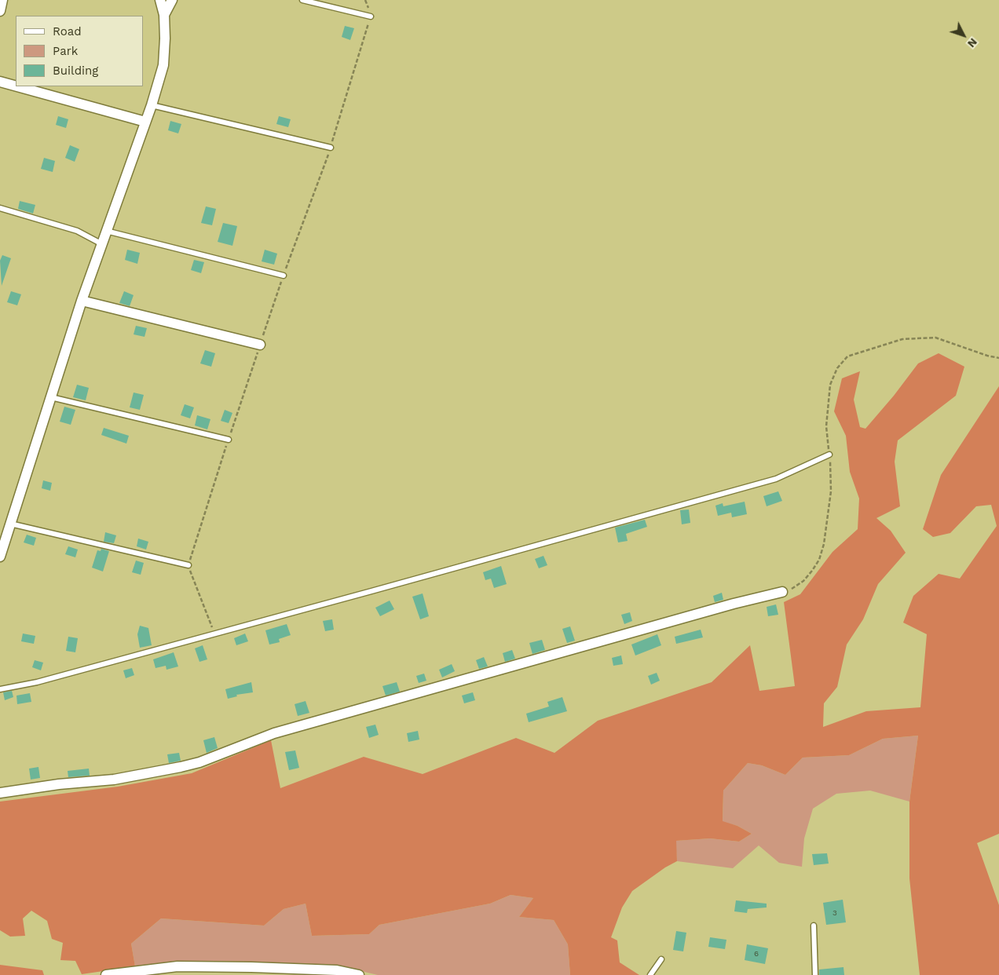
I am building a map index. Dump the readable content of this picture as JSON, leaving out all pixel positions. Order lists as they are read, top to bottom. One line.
{"house_numbers":["3","6"],"legend":["Road","Park","Building"],"north":"bottom right"}
